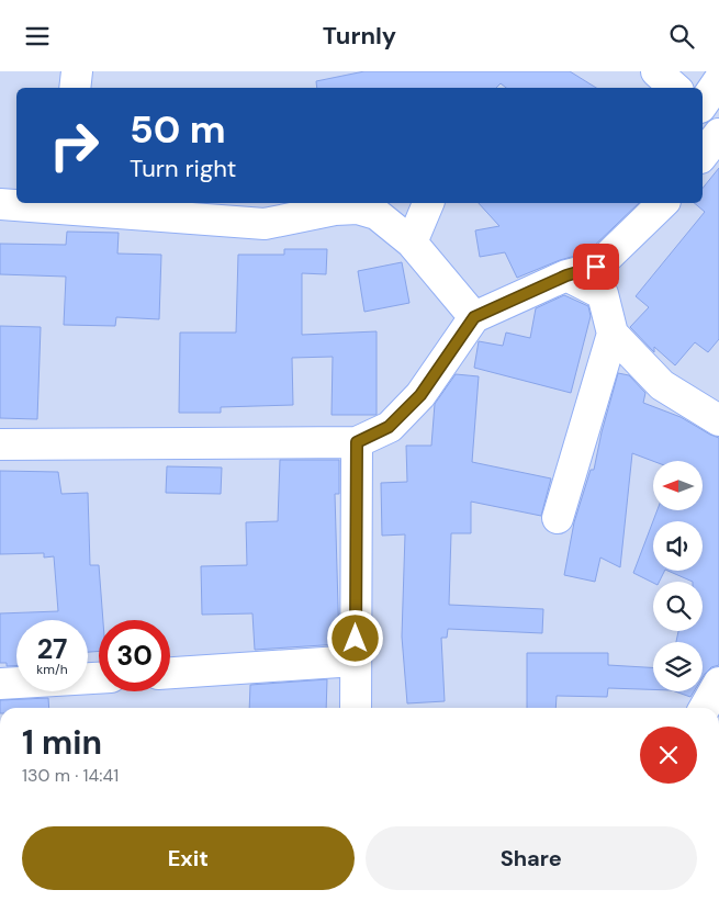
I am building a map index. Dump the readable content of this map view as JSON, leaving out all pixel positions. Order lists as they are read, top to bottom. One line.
{"north":"left","page":{"header":"Turnly","turn":["50 m","Turn right"],"speed":"27 km/h","limit":"30","heading":["1 min","130 m · 14:41"],"buttons":["Exit","Share"]}}
